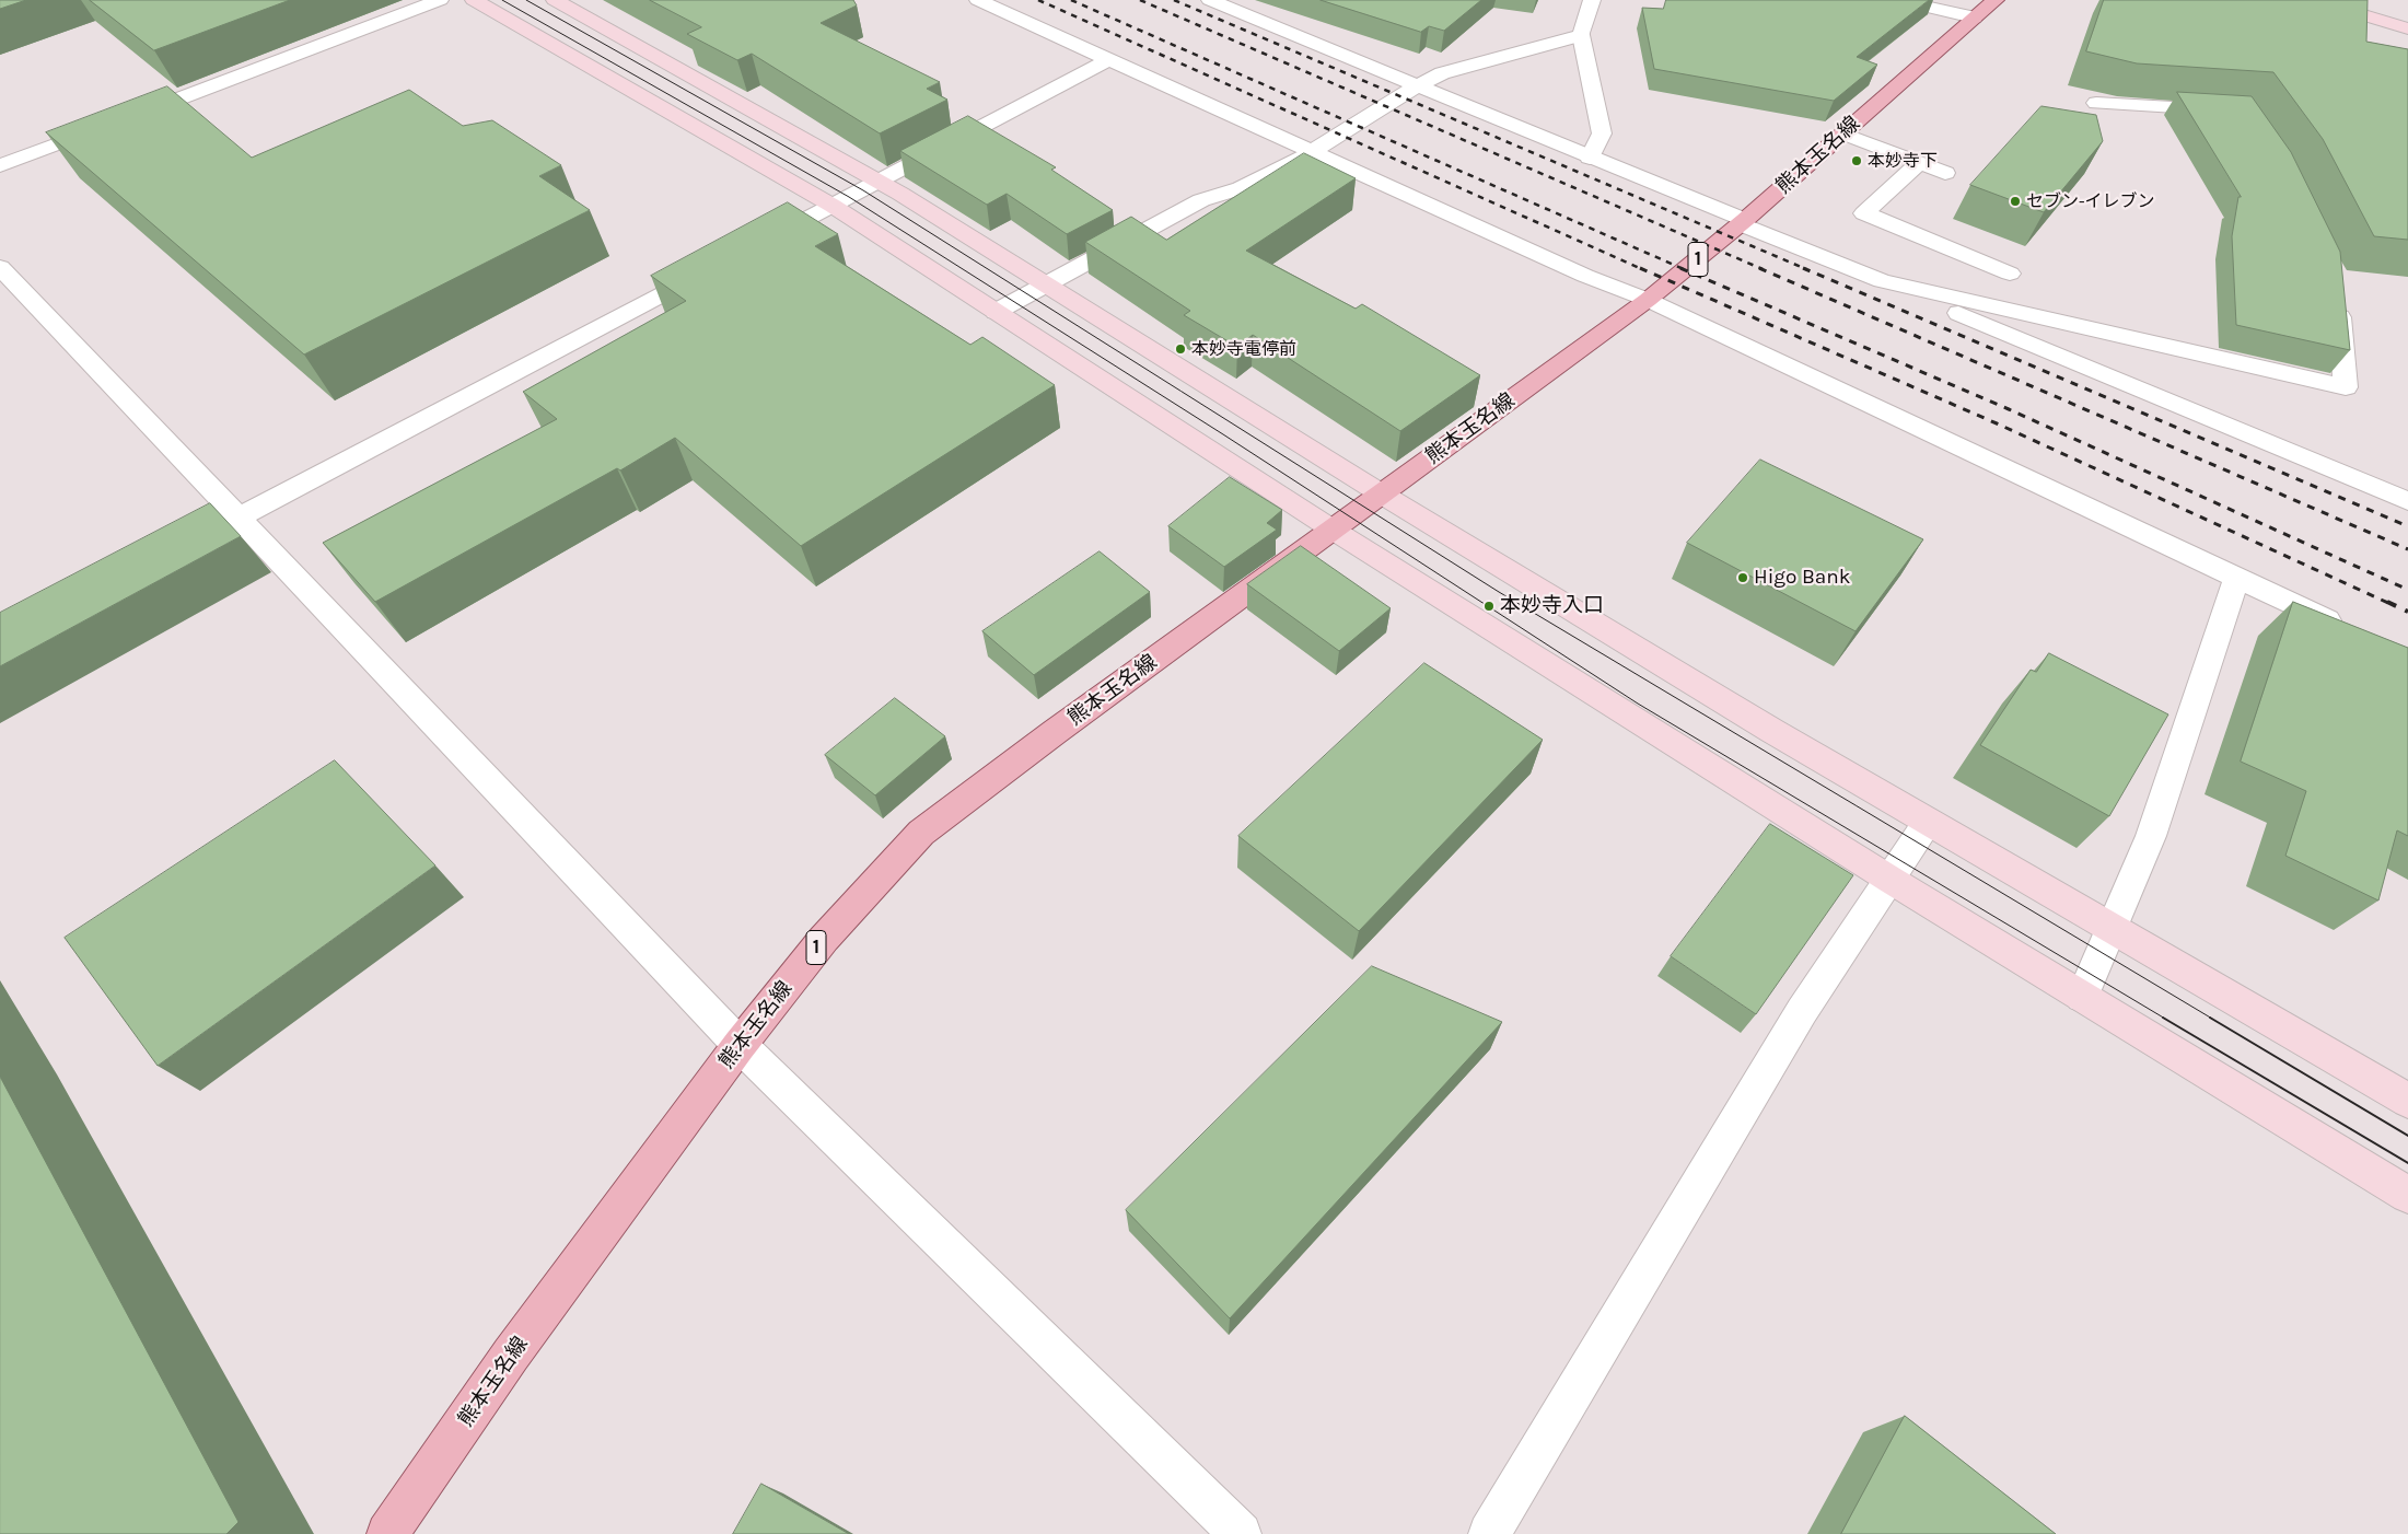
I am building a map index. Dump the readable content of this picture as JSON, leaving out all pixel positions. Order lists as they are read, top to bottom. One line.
{"streets":{"main road":["熊本玉名線","1"]},"places":["本妙寺下","セブン-イレブン","本妙寺電停前","Higo Bank","本妙寺入口"]}
